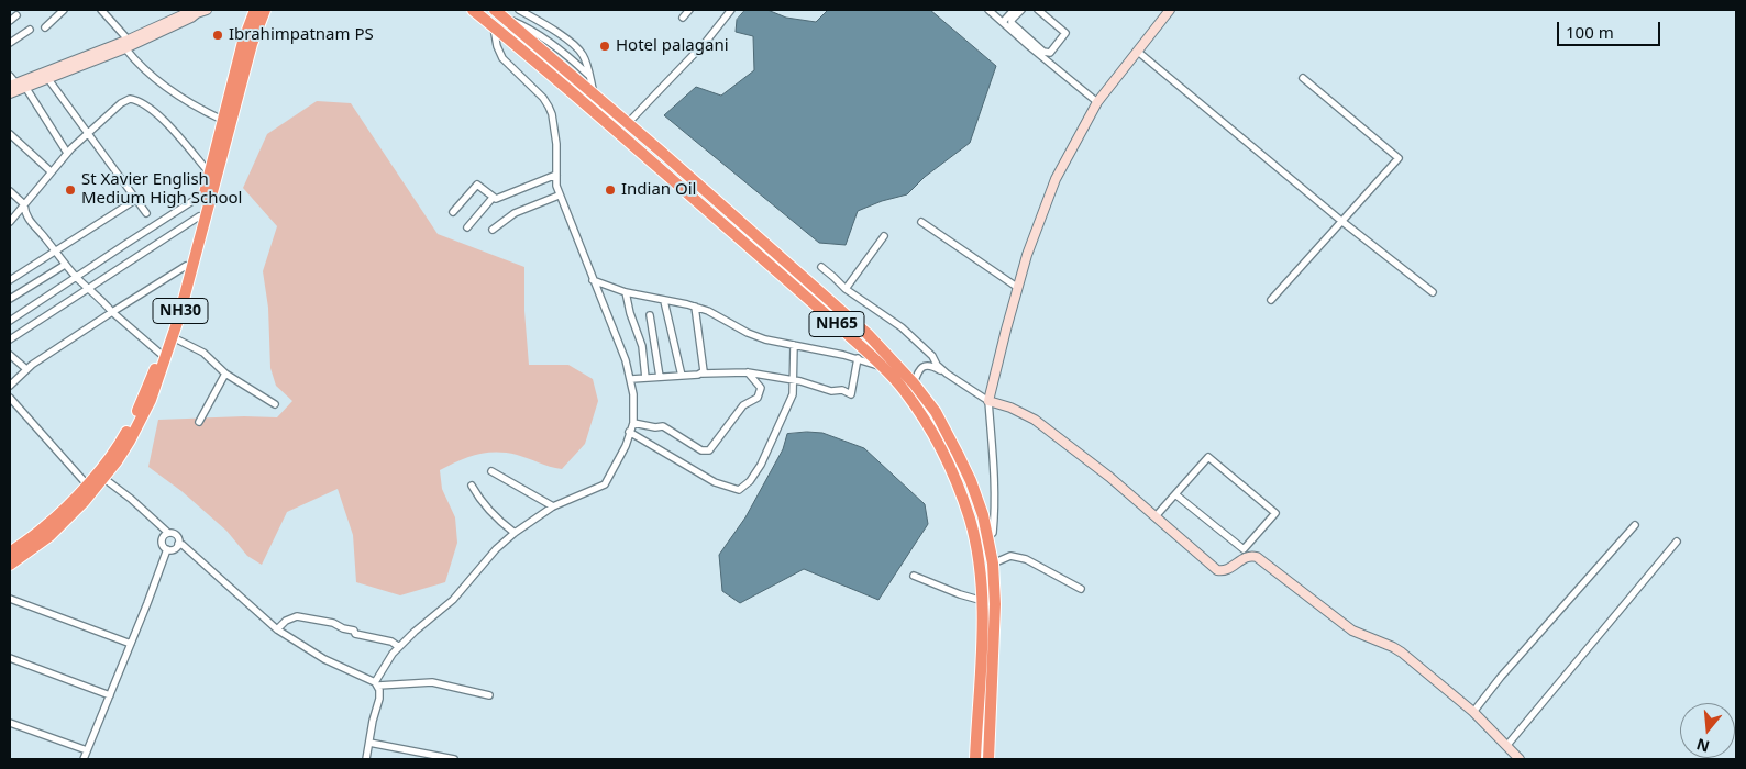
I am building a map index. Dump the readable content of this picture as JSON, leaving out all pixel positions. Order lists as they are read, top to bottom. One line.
{"streets":{"highway":["NH30","NH65"]},"places":["Ibrahimpatnam PS","Hotel palagani","St Xavier English Medium High School","Indian Oil"],"scale_bar":"100 m","north":"bottom"}
